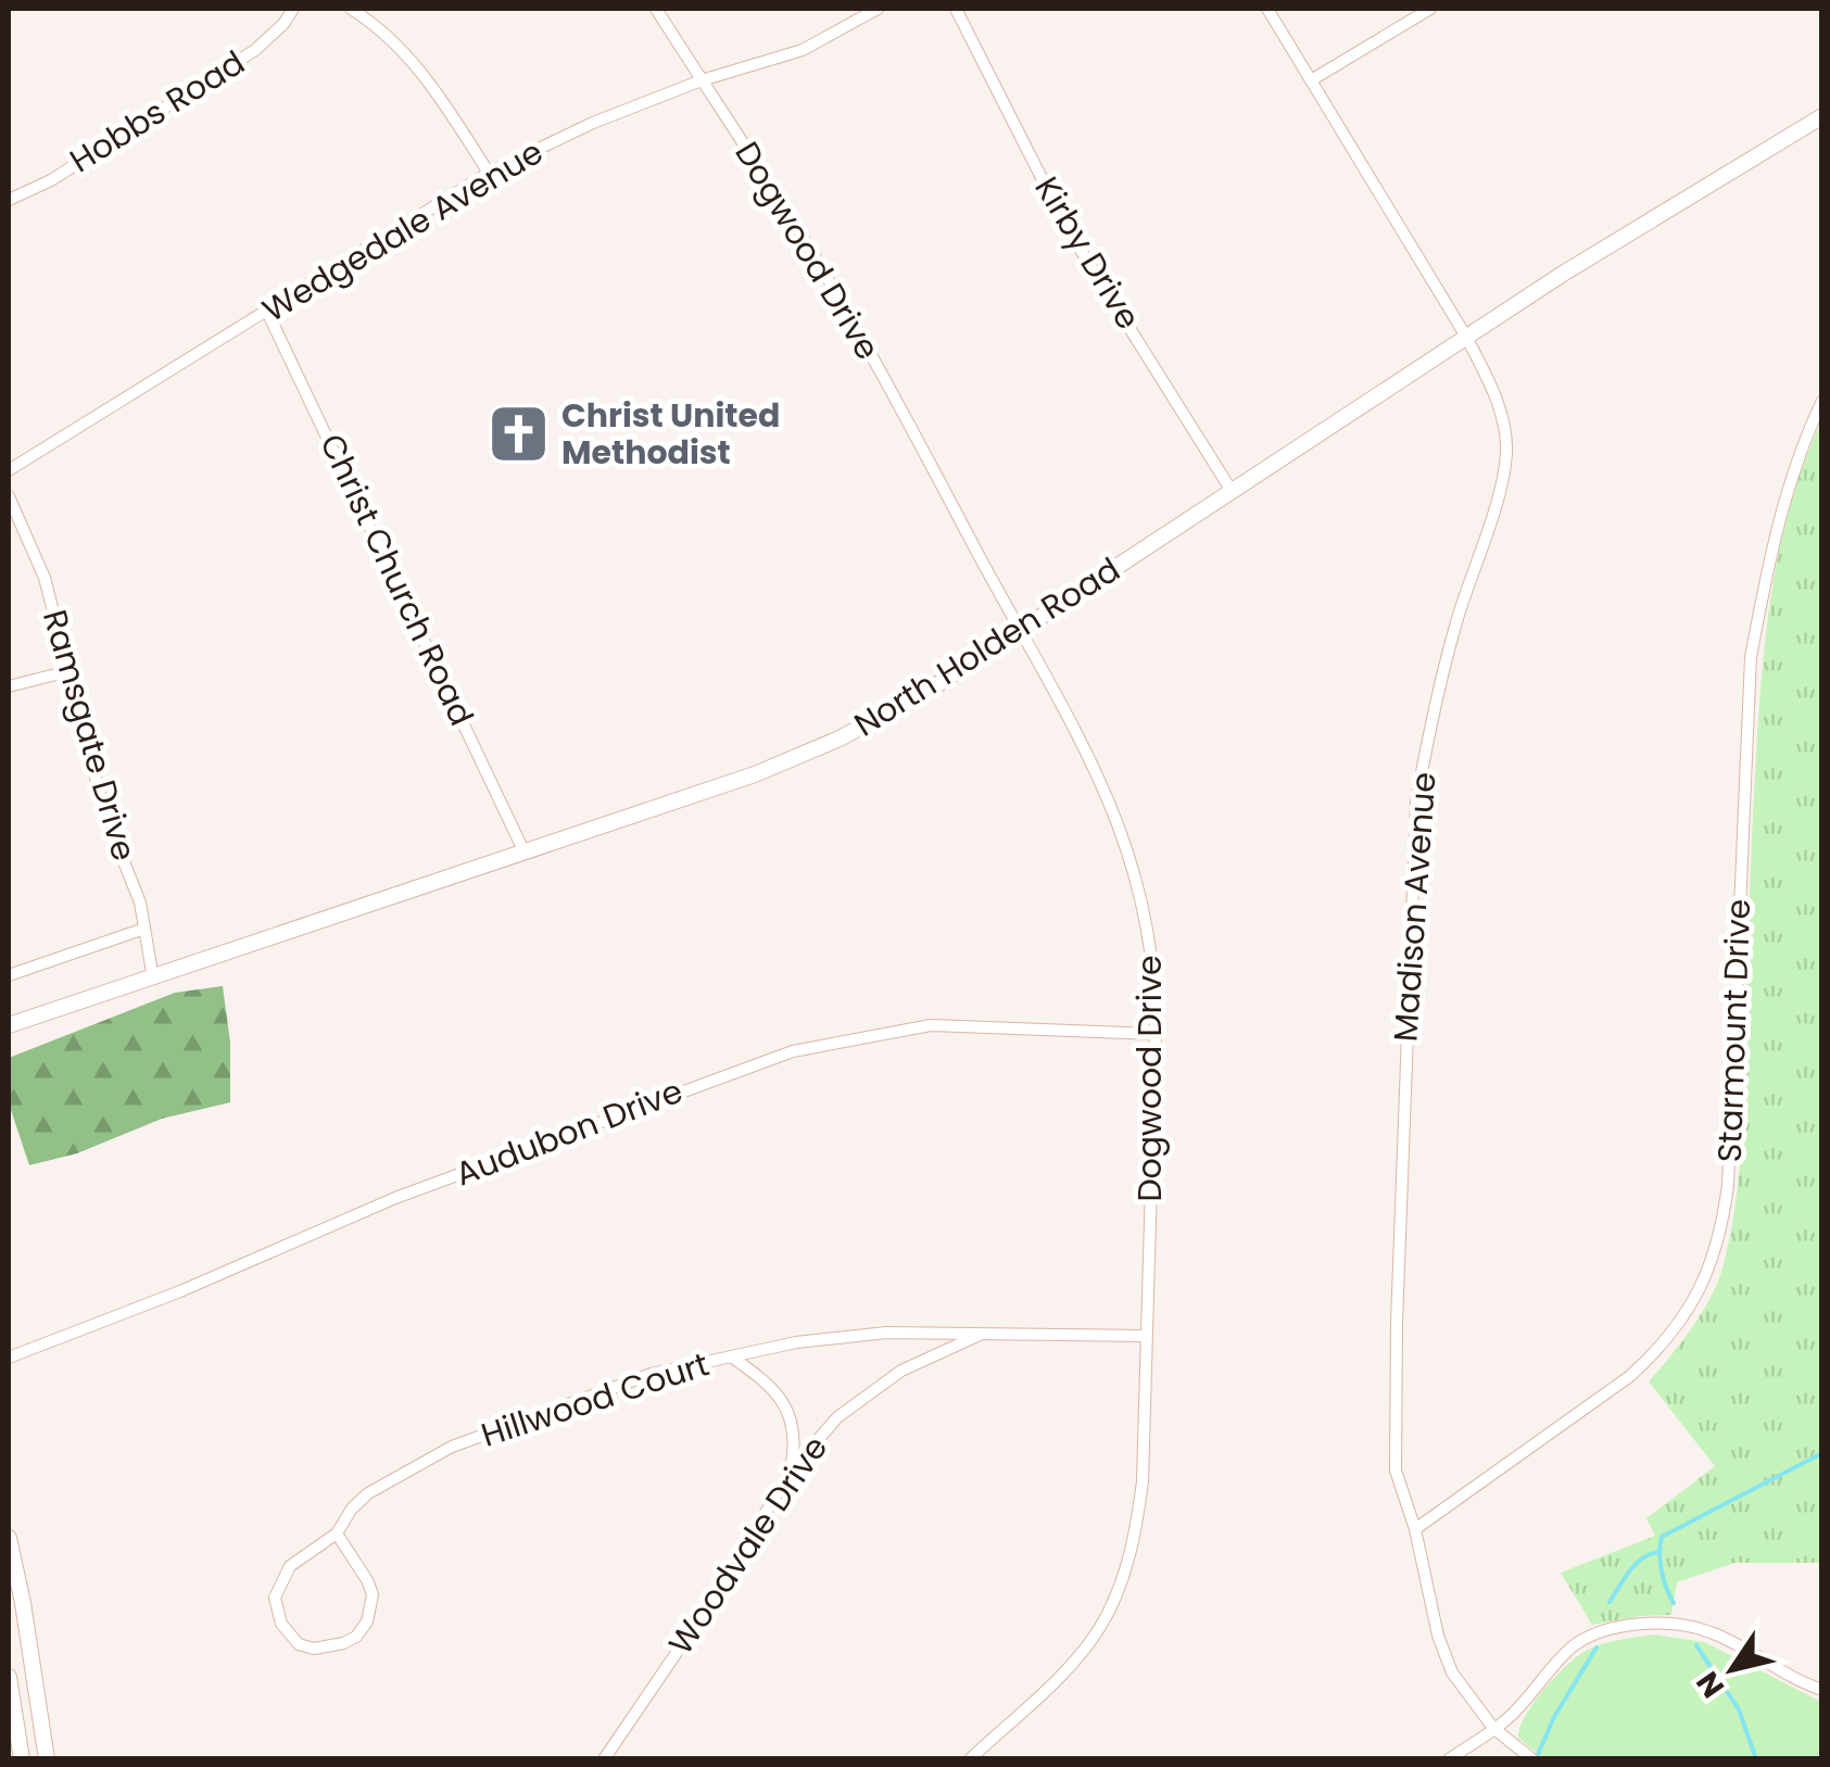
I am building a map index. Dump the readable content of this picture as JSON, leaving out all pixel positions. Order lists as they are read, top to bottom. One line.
{"streets":{"main road":["North Holden Road"],"street":["Hobbs Road","Wedgedale Avenue","Dogwood Drive","Kirby Drive","Christ Church Road","Ramsgate Drive","Madison Avenue","Starmount Drive","Audubon Drive","Hillwood Court","Woodvale Drive"]},"crossings":[["Wedgedale Avenue","Dogwood Drive"],["Wedgedale Avenue","Christ Church Road"],["Dogwood Drive","North Holden Road"],["Dogwood Drive","Audubon Drive"],["Dogwood Drive","Hillwood Court"],["Kirby Drive","North Holden Road"],["Christ Church Road","North Holden Road"],["North Holden Road","Ramsgate Drive"],["North Holden Road","Madison Avenue"],["Madison Avenue","Starmount Drive"],["Hillwood Court","Woodvale Drive"]],"places":{"church":["Christ United Methodist"]},"north":"bottom left"}
